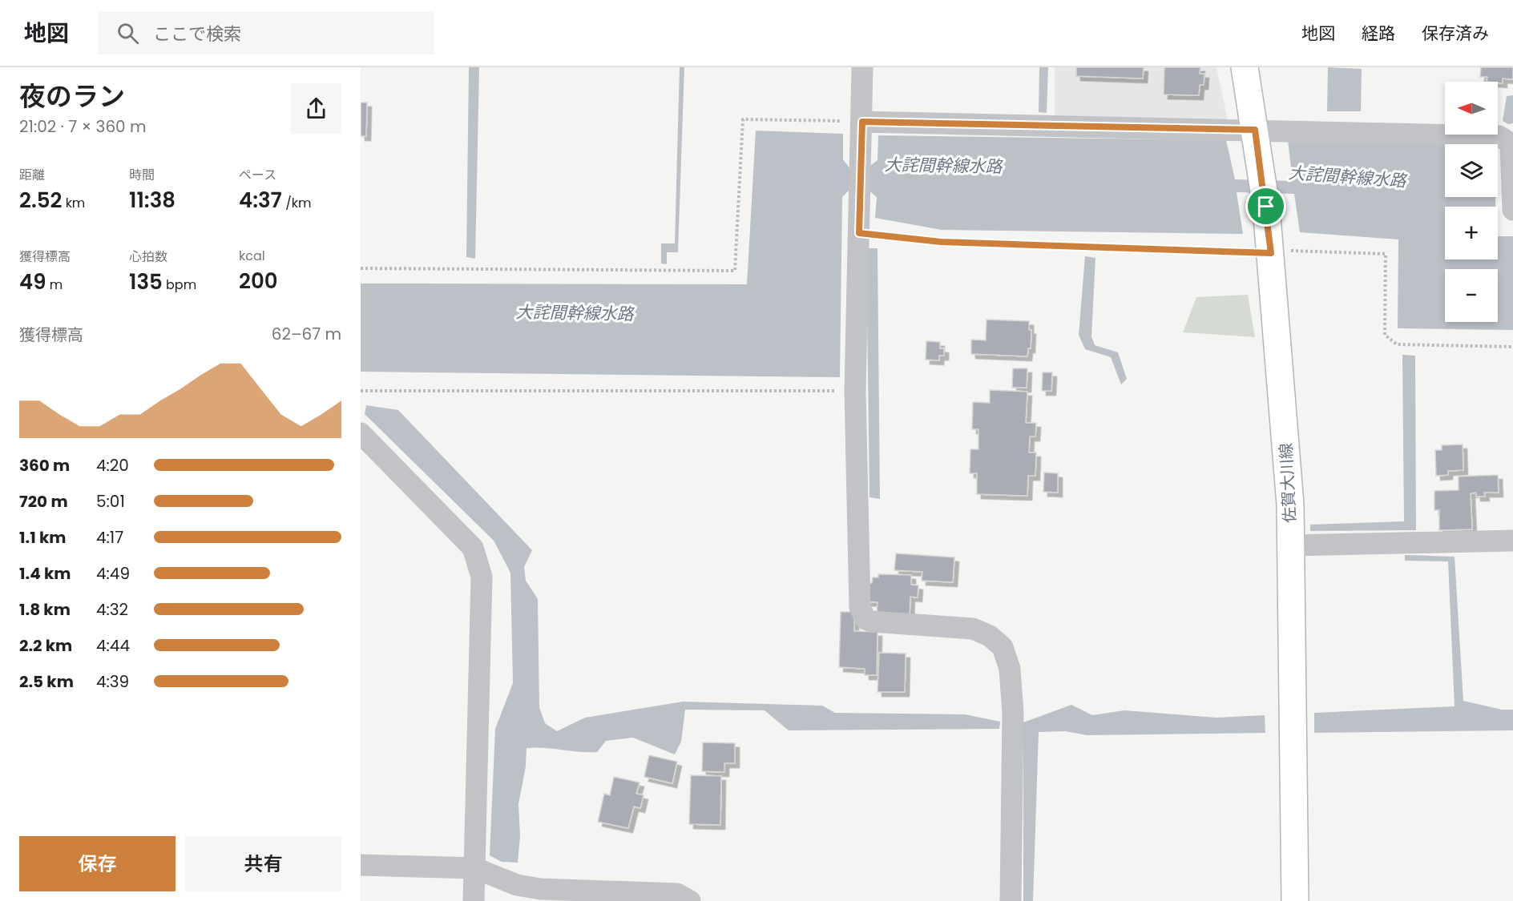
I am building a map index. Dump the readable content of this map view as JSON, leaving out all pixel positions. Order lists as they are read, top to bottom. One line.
{"streets":{"main road":["佐賀大川線"]},"water":["大詫間幹線水路"],"north":"left","page":{"header":"地図","search":"ここで検索","nav":["地図","経路","保存済み"],"heading":["夜のラン","21:02 · 7 × 360 m"],"map_buttons":["+","−"],"stats":[["距離","2.52 km"],["時間","11:38"],["ペース","4:37 /km"],["獲得標高","49 m"],["心拍数","135 bpm"],["kcal","200"]],"chart":["獲得標高","62–67 m"],"list":[{"name":"360 m","note":"4:20"},{"name":"720 m","note":"5:01"},{"name":"1.1 km","note":"4:17"},{"name":"1.4 km","note":"4:49"},{"name":"1.8 km","note":"4:32"},{"name":"2.2 km","note":"4:44"},{"name":"2.5 km","note":"4:39"}],"buttons":["保存","共有"]}}
